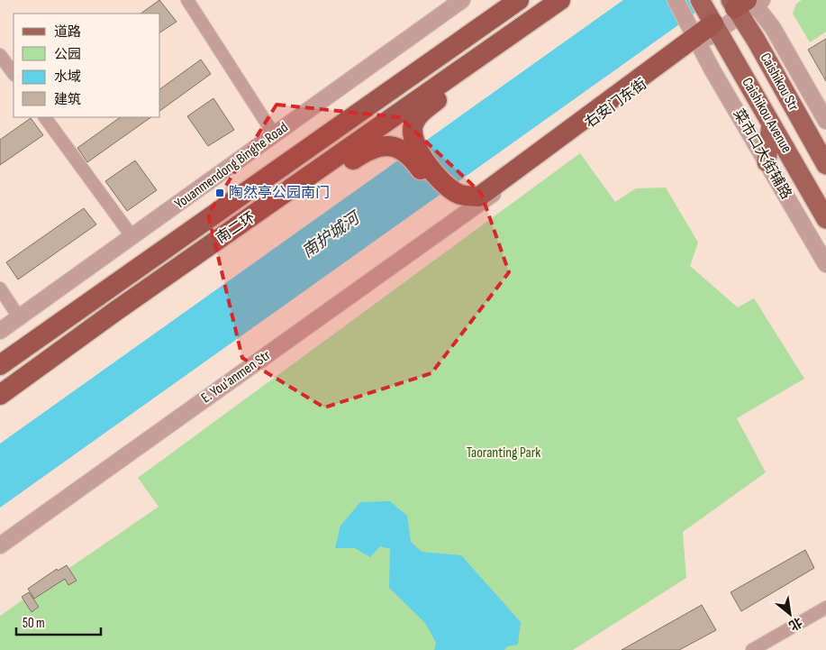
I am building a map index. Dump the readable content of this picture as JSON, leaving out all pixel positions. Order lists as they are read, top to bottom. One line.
{"streets":{"highway":["南二环"],"main road":["Caishikou Str","Caishikou Avenue"],"street":["右安门东街","菜市口大街辅路","Youanmendong Binghe Road","E. You'anmen Str"]},"crossings":[["右安门东街","菜市口大街辅路"],["右安门东街","E. You'anmen Str"]],"water":["南护城河"],"parks":["Taoranting Park"],"places":{"transit":["陶然亭公园南门"]},"legend":["道路","公园","水域","建筑"],"scale_bar":"50 m","north":"bottom right"}
